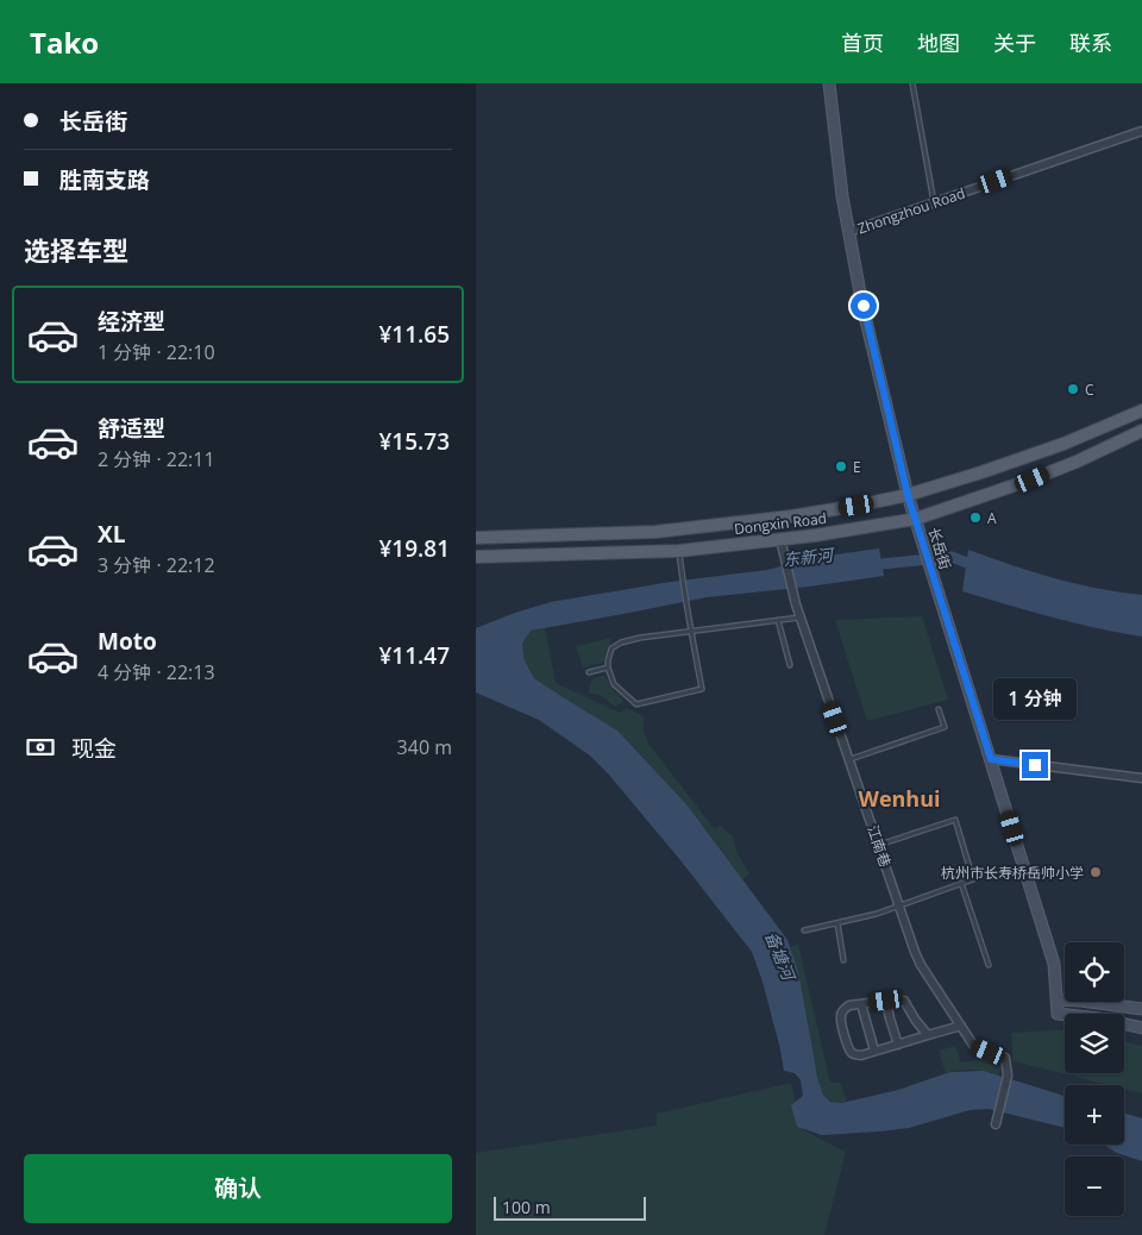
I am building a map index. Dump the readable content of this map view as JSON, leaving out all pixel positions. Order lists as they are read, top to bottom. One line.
{"streets":{"main road":["Dongxin Road"],"street":["Zhongzhou Road","长岳街","江南巷"]},"crossings":[["Zhongzhou Road","长岳街"],["Dongxin Road","长岳街"],["Dongxin Road","江南巷"]],"districts":["Wenhui"],"water":["东新河","备塘河"],"places":["C","E","A","杭州市长寿桥岳帅小学"],"scale_bar":"100 m","page":{"header":"Tako","nav":["首页","地图","关于","联系"],"banner":["长岳街","胜南支路"],"heading":"选择车型","list":[{"name":"经济型","note":"1 分钟 · 22:10","value":"¥11.65"},{"name":"舒适型","note":"2 分钟 · 22:11","value":"¥15.73"},{"name":"XL","note":"3 分钟 · 22:12","value":"¥19.81"},{"name":"Moto","note":"4 分钟 · 22:13","value":"¥11.47"}],"bubble":"1 分钟","pay":["现金","340 m"],"map_buttons":["+","−"],"buttons":"确认","scale":"100 m"}}
